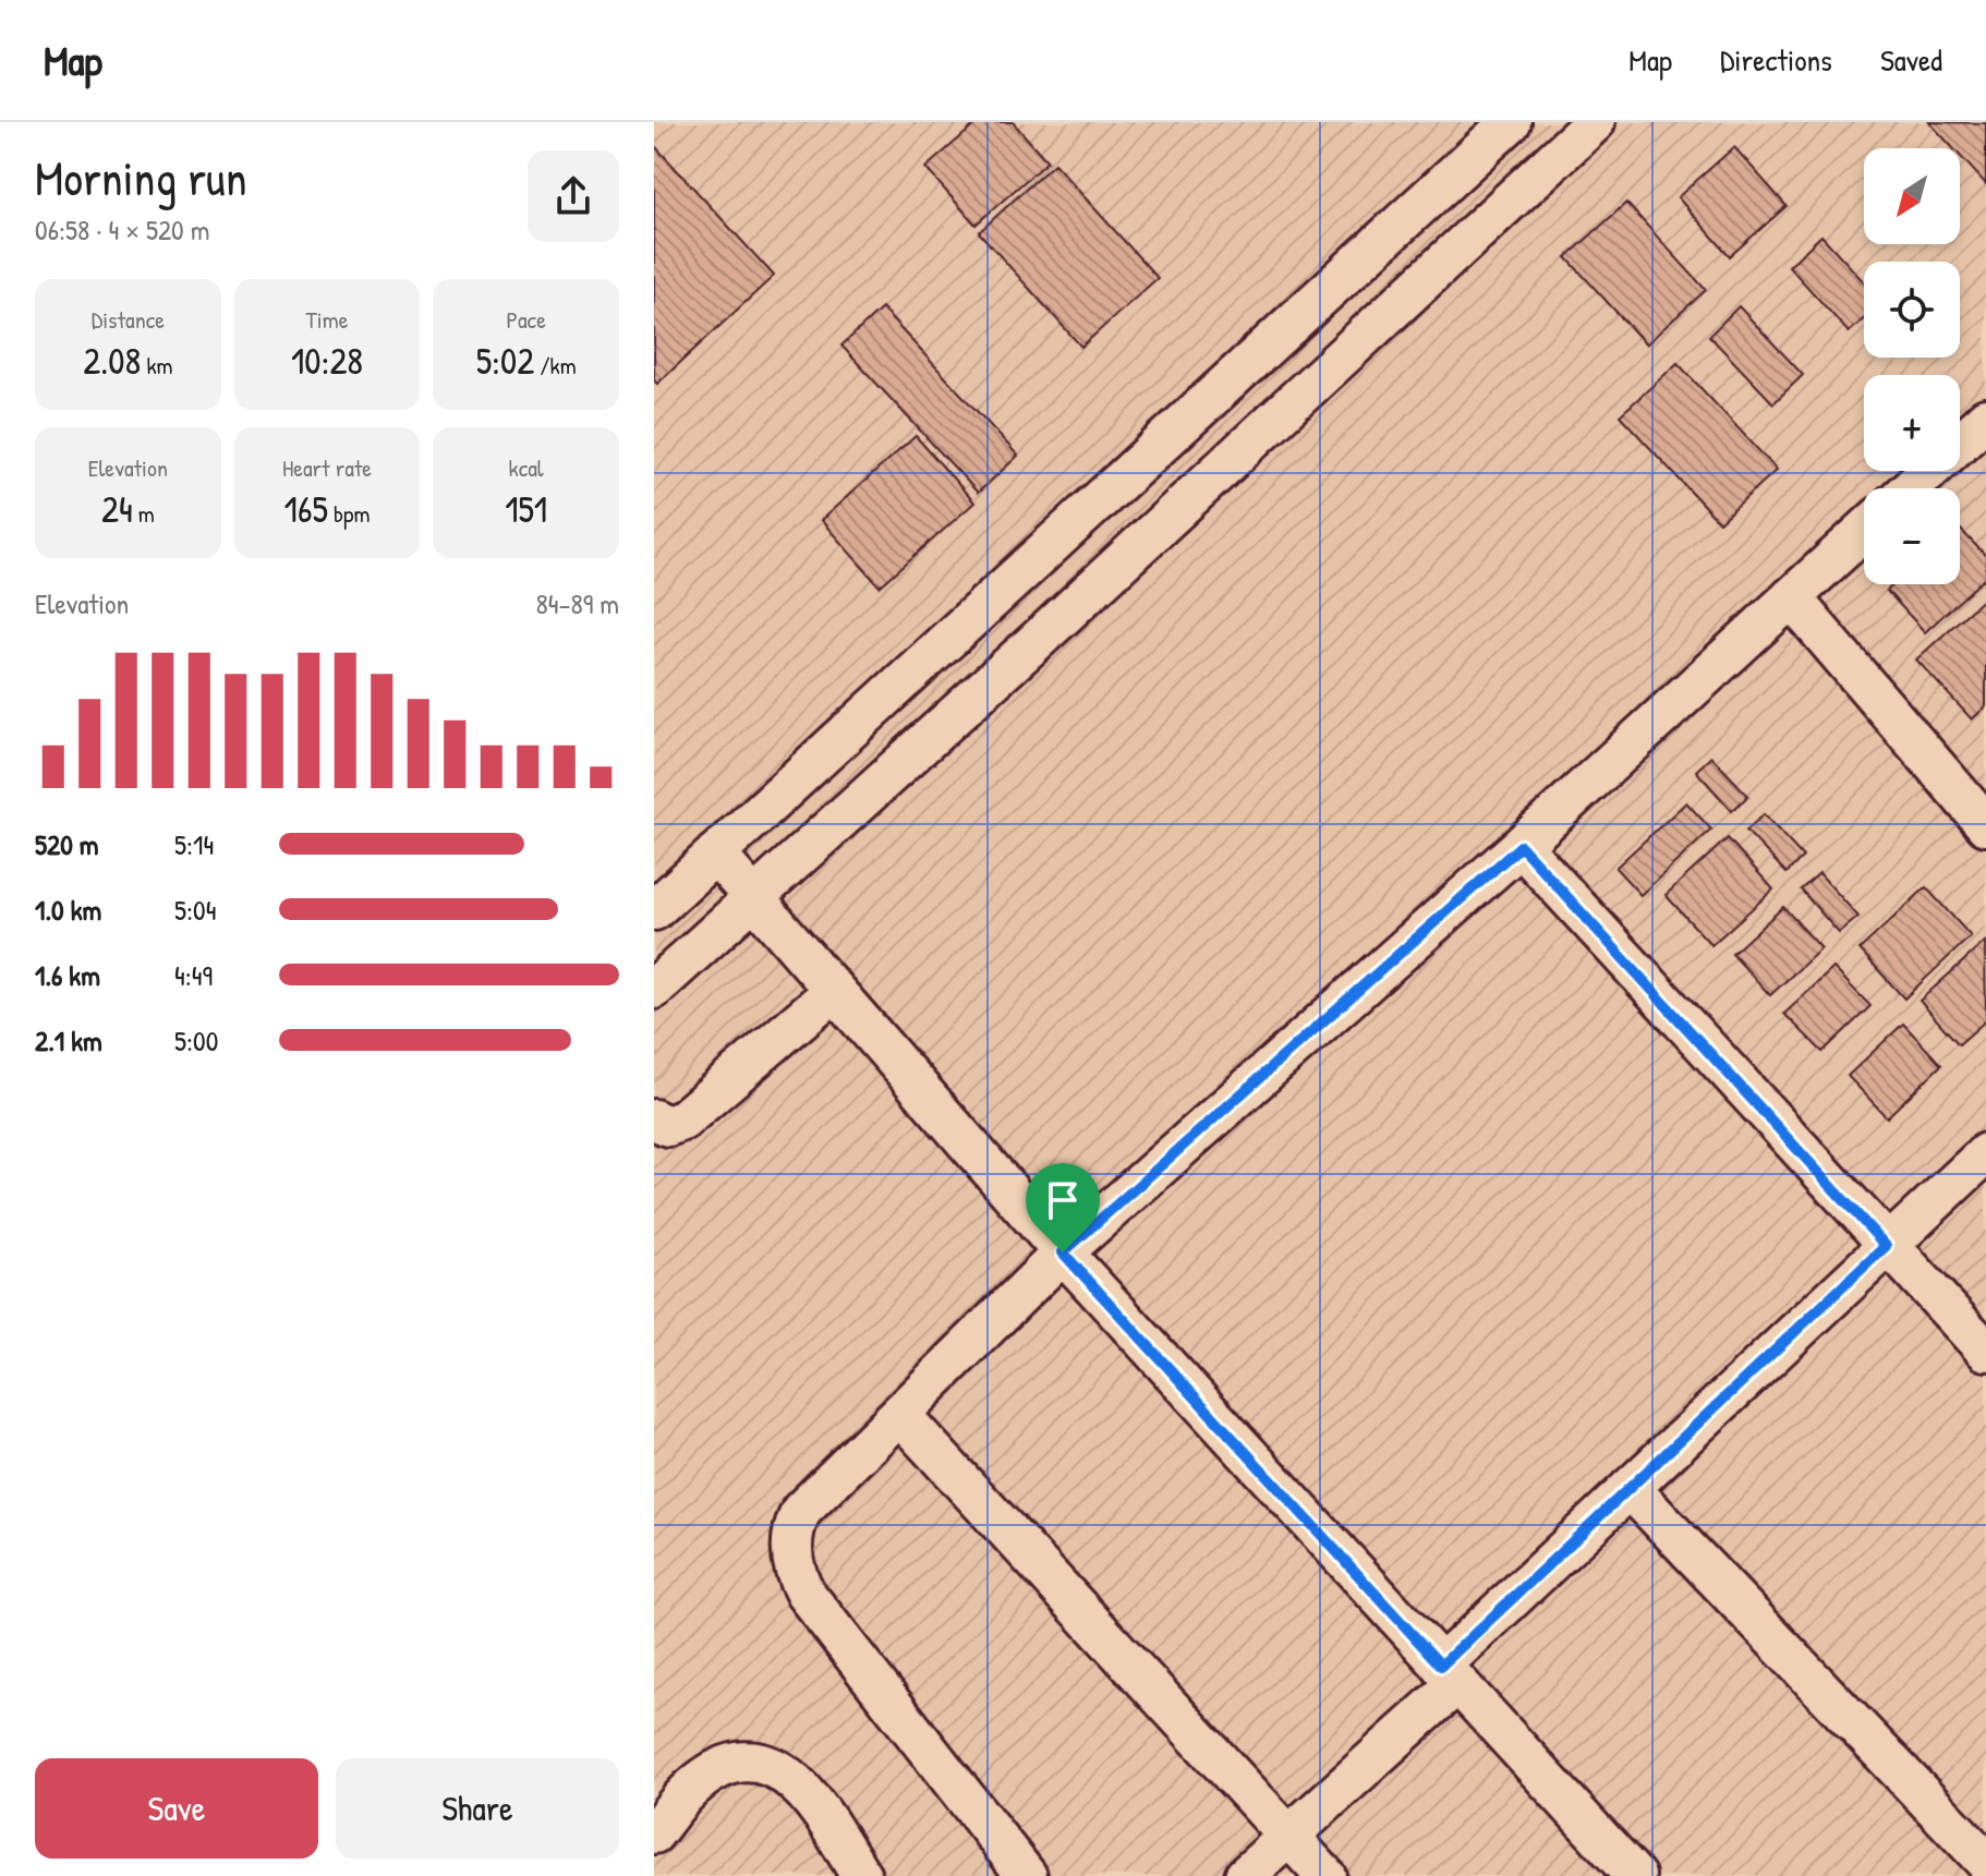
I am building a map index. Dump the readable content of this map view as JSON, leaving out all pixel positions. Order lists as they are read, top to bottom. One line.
{"north":"bottom left","page":{"header":"Map","nav":["Map","Directions","Saved"],"heading":["Morning run","06:58 · 4 × 520 m"],"map_buttons":["+","−"],"stats":[["Distance","2.08 km"],["Time","10:28"],["Pace","5:02 /km"],["Elevation","24 m"],["Heart rate","165 bpm"],["kcal","151"]],"chart":["Elevation","84–89 m"],"list":[{"name":"520 m","note":"5:14"},{"name":"1.0 km","note":"5:04"},{"name":"1.6 km","note":"4:49"},{"name":"2.1 km","note":"5:00"}],"buttons":["Save","Share"]}}
